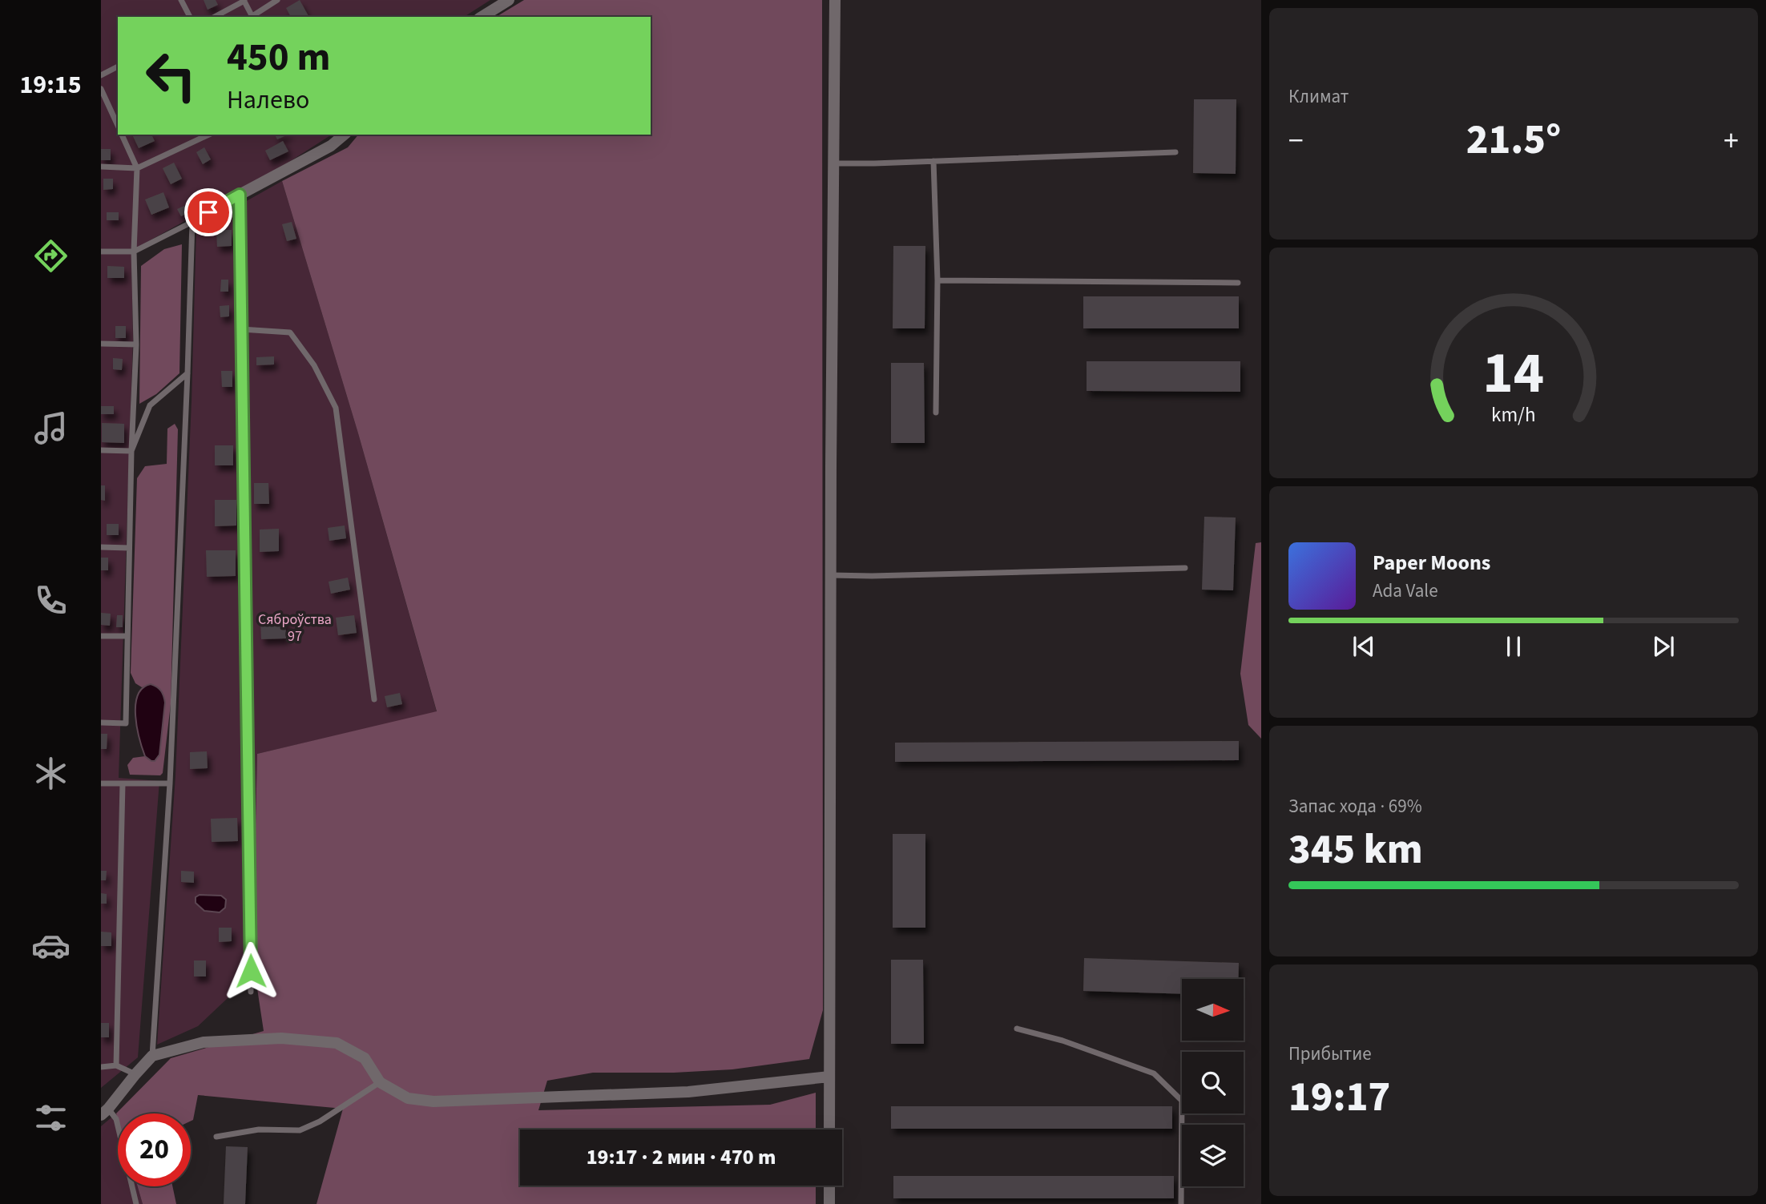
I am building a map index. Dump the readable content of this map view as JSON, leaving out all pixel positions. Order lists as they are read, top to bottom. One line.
{"parks":["Сяброўства 97"],"north":"right","page":{"tabs":"19:15","tile":["Климат",["Запас хода · 69%","345 km"],["Прибытие","19:17"]],"turn":["450 m","Налево"],"heat":["−","21.5°","+"],"song":["Paper Moons","Ada Vale"],"limit":"20","trip":"19:17 · 2 мин · 470 m","gauge":["14","km/h"]}}
